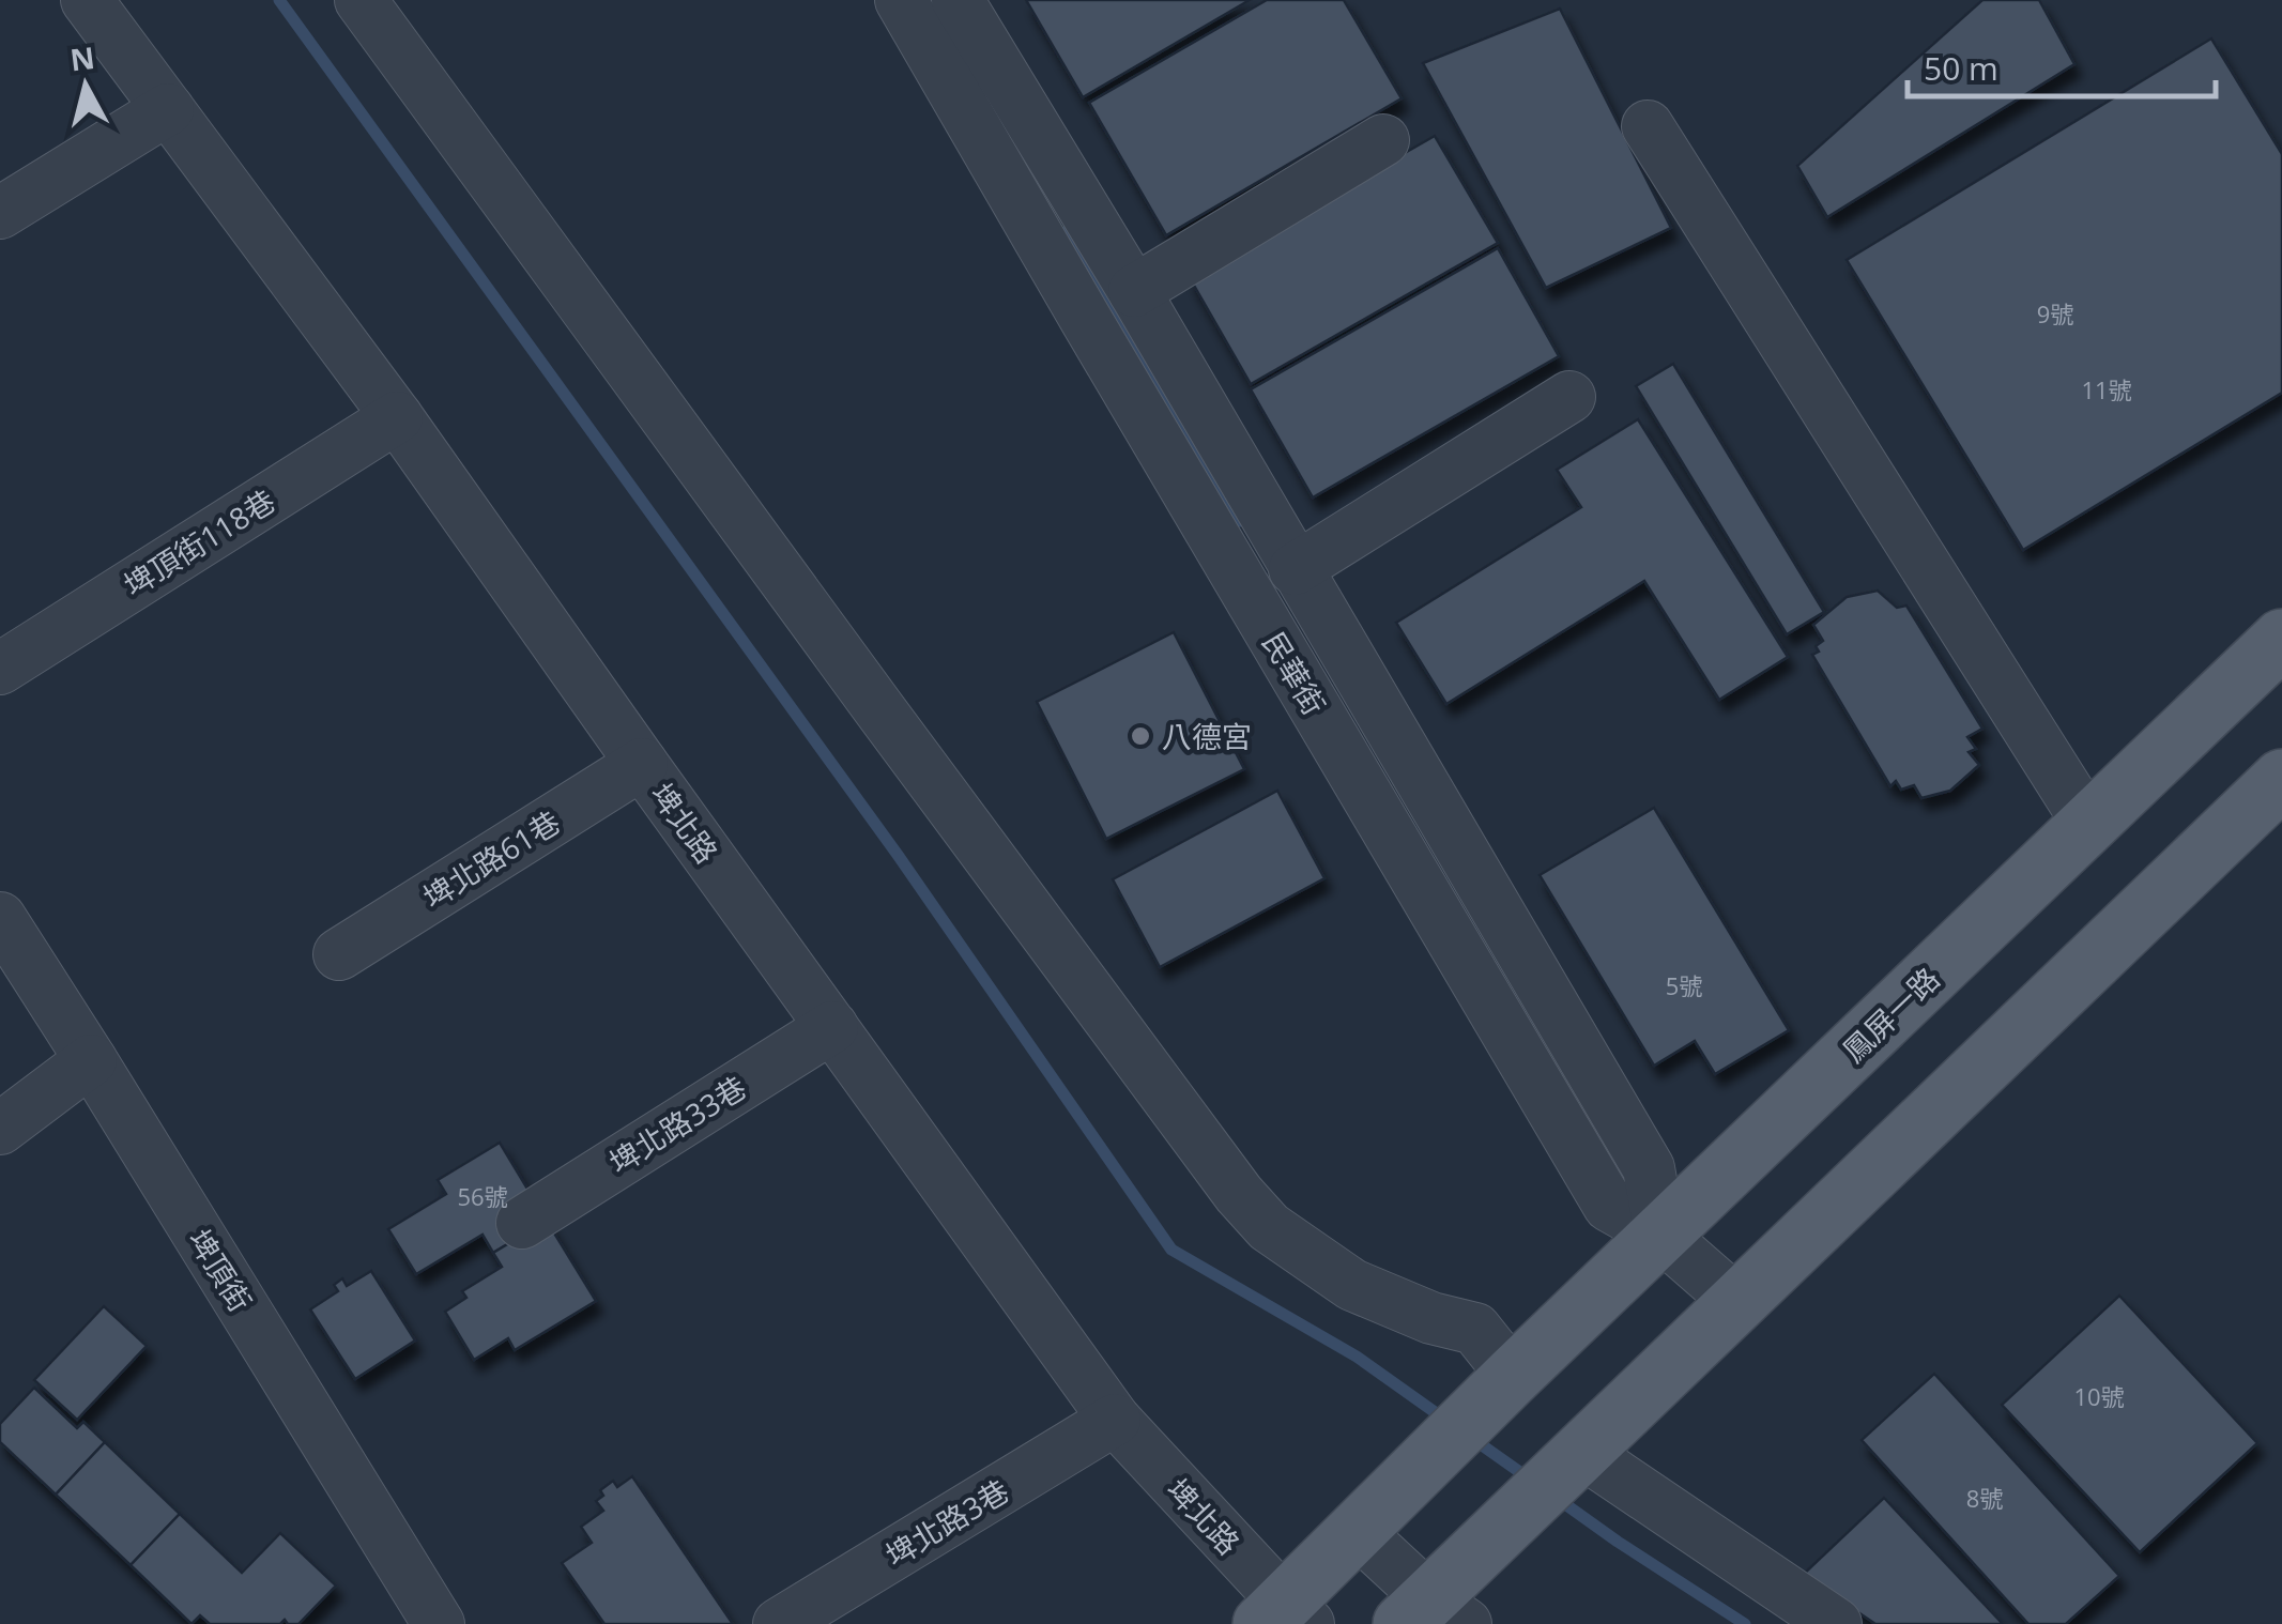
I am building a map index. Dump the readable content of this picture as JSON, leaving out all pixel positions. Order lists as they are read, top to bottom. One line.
{"streets":{"main road":["鳳屏一路"],"street":["埤頂街118巷","民華街","埤北路","埤北路61巷","埤北路33巷","埤頂街","埤北路3巷"]},"crossings":[["埤頂街118巷","埤北路"],["民華街","鳳屏一路"],["埤北路","埤北路61巷"],["埤北路","鳳屏一路"],["埤北路","埤北路33巷"],["埤北路","埤北路3巷"]],"places":["八德宮"],"house_numbers":["9號","11號","5號","56號","10號","8號"],"scale_bar":"50 m","north":"top"}
